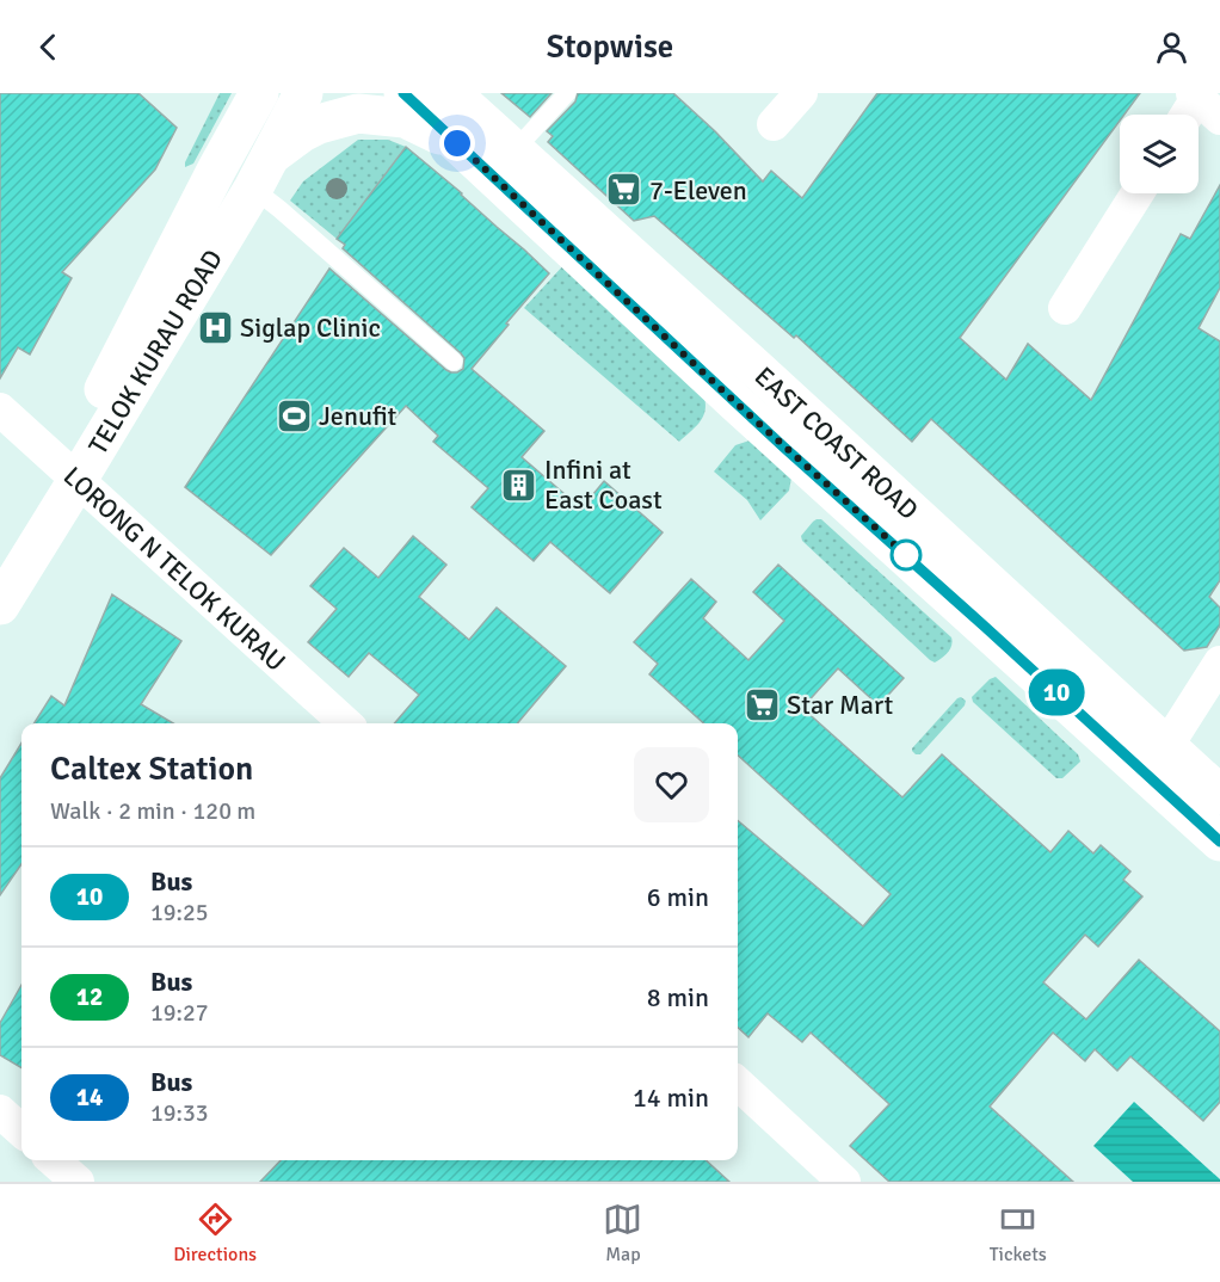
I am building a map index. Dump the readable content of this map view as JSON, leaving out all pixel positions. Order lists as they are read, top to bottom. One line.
{"streets":{"main road":["TELOK KURAU ROAD","EAST COAST ROAD"],"street":["LORONG N TELOK KURAU"]},"crossings":[["TELOK KURAU ROAD","LORONG N TELOK KURAU"]],"places":{"supermarket":["7-Eleven","Star Mart"],"hospital":["Siglap Clinic"],"sports":["Jenufit"],"building":["Infini at East Coast"]},"lines":["bus line 10"],"page":{"header":"Stopwise","on_map":"10","heading":["Caltex Station","Walk · 2 min · 120 m"],"list":[{"mark":"10","name":"Bus","note":"19:25","value":"6 min"},{"mark":"12","name":"Bus","note":"19:27","value":"8 min"},{"mark":"14","name":"Bus","note":"19:33","value":"14 min"}],"tabs":["Directions","Map","Tickets"]}}
